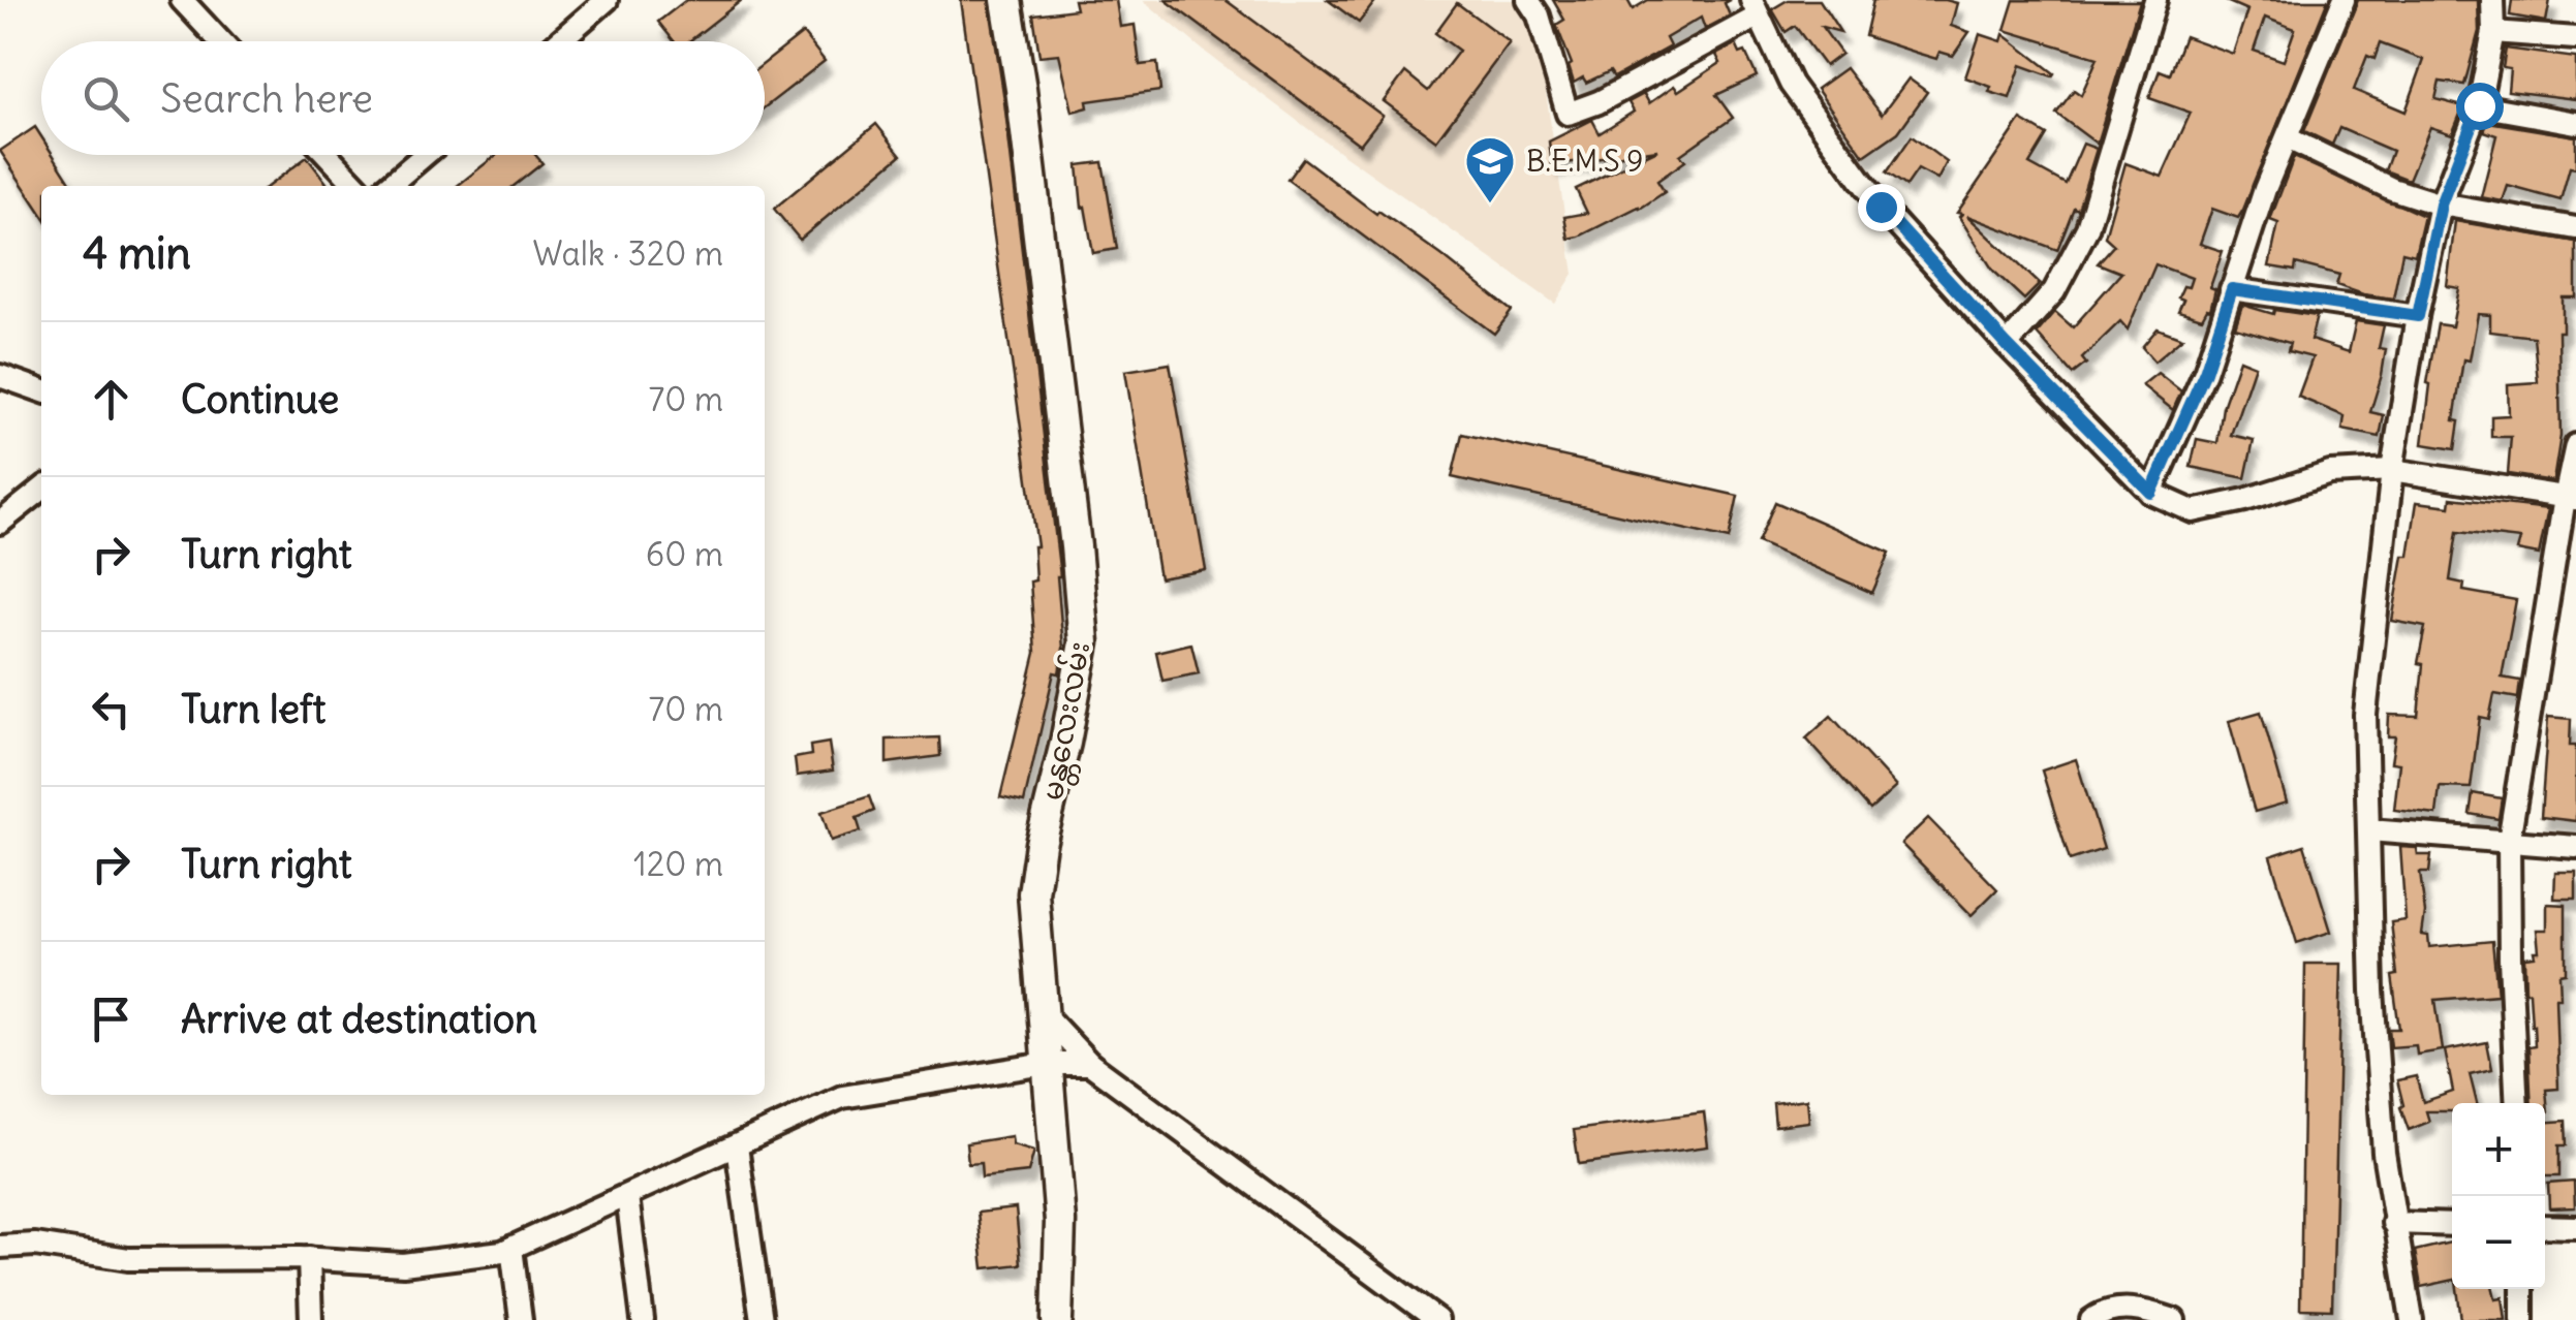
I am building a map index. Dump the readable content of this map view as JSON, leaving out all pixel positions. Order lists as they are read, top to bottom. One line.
{"streets":{"main road":["မန္တလေးလမ်း"]},"places":{"school or university":["B.E.M.S 9"]},"page":{"search":"Search here","heading":["4 min","Walk · 320 m"],"list":[["Continue","70 m"],["Turn right","60 m"],["Turn left","70 m"],["Turn right","120 m"],"Arrive at destination"],"map_buttons":["+","−"]}}
